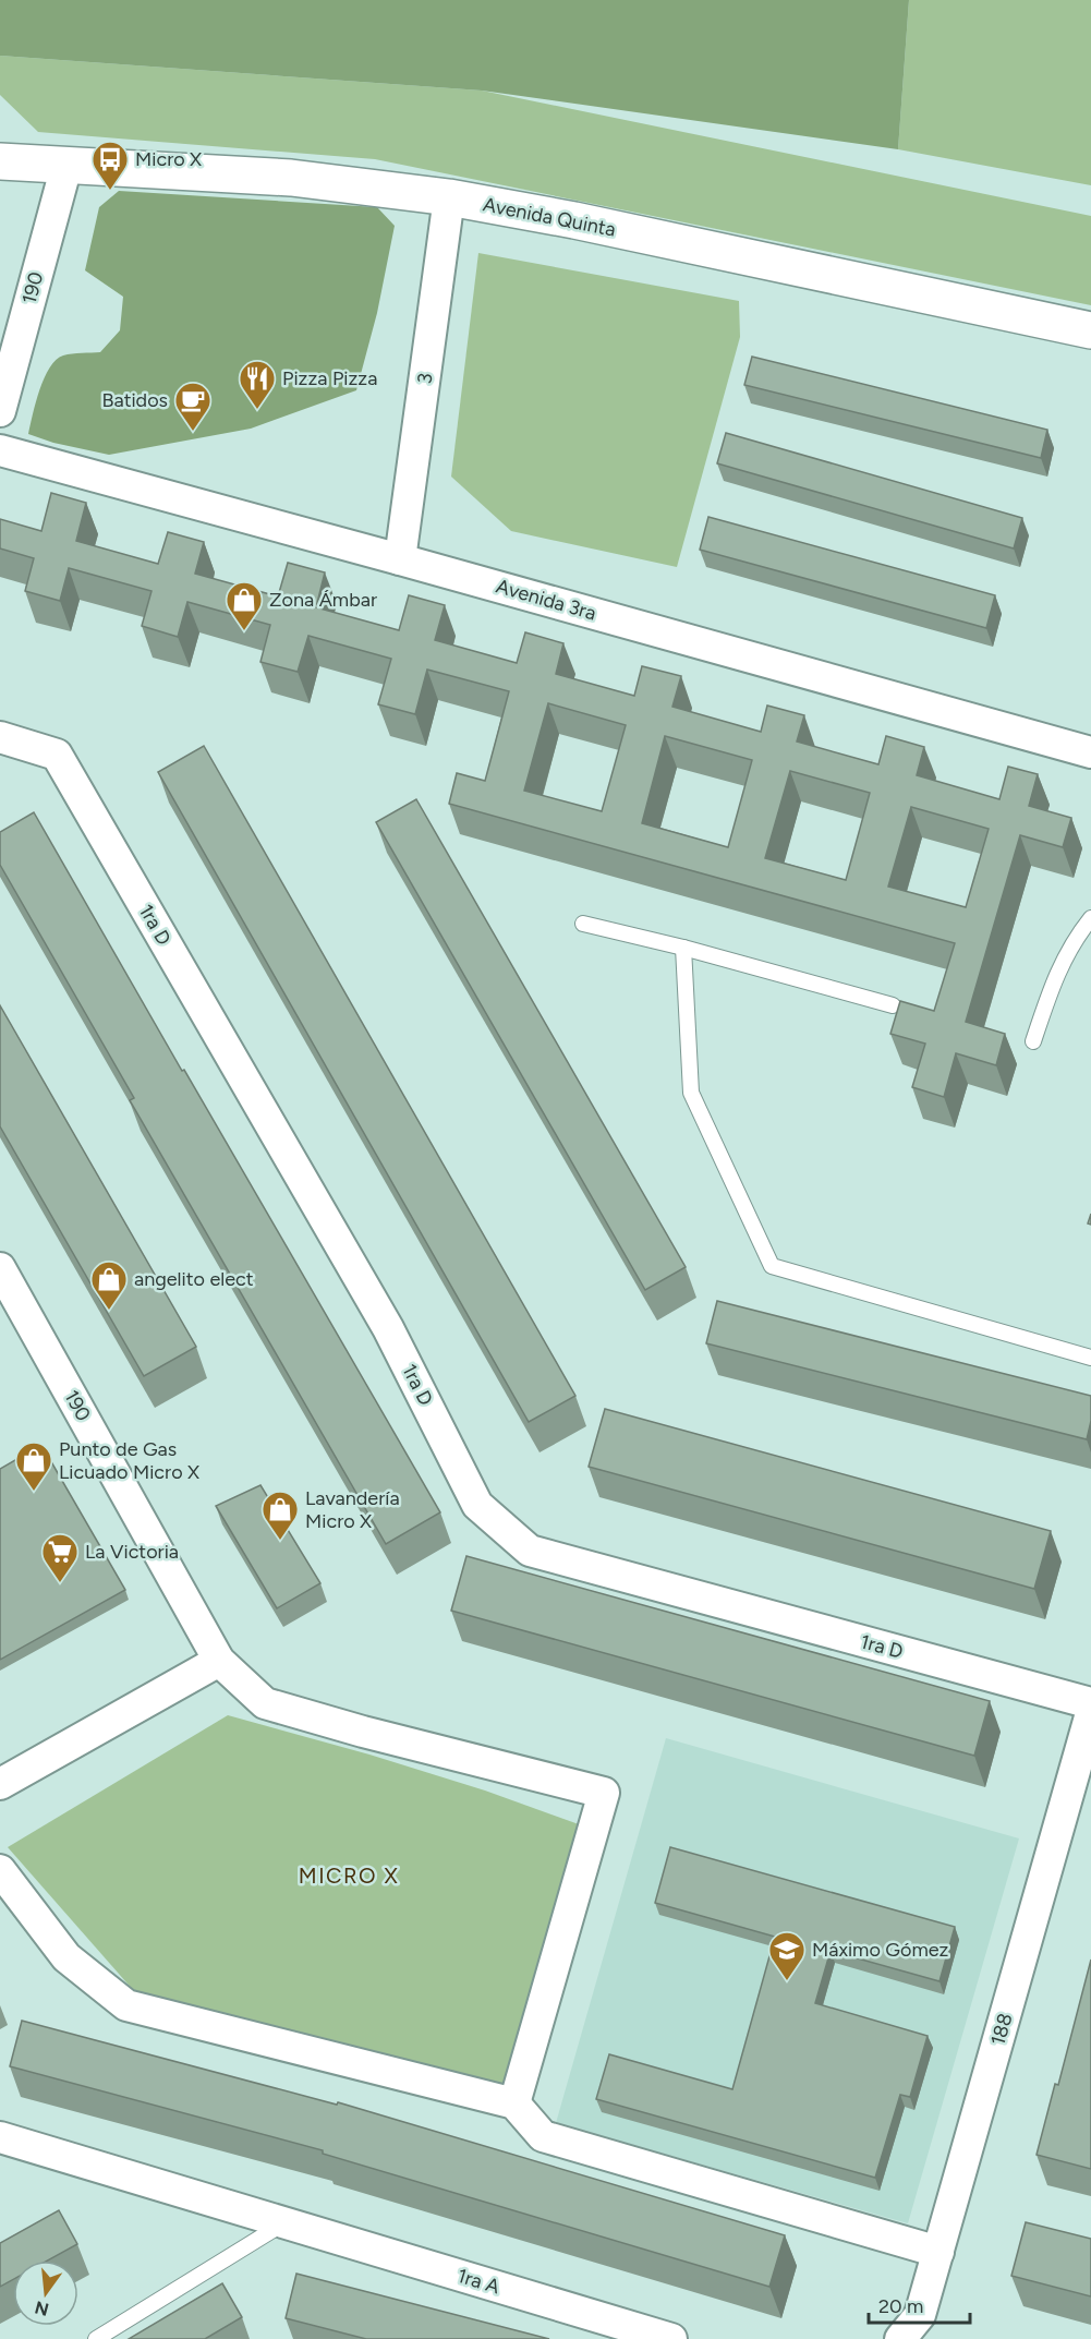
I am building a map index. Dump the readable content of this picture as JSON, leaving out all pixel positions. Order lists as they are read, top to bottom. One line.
{"streets":{"main road":["Avenida Quinta"],"street":["190","3","Avenida 3ra","1ra D","188","1ra A"]},"crossings":[["Avenida Quinta","190"],["Avenida Quinta","3"],["3","Avenida 3ra"]],"districts":["MICRO X"],"places":{"bus stop":["Micro X"],"restaurant":["Pizza Pizza"],"cafe":["Batidos"],"shop":["Zona Ámbar","angelito elect","Punto de Gas Licuado Micro X","Lavandería Micro X"],"supermarket":["La Victoria"],"school or university":["Máximo Gómez"]},"scale_bar":"20 m","north":"bottom"}
